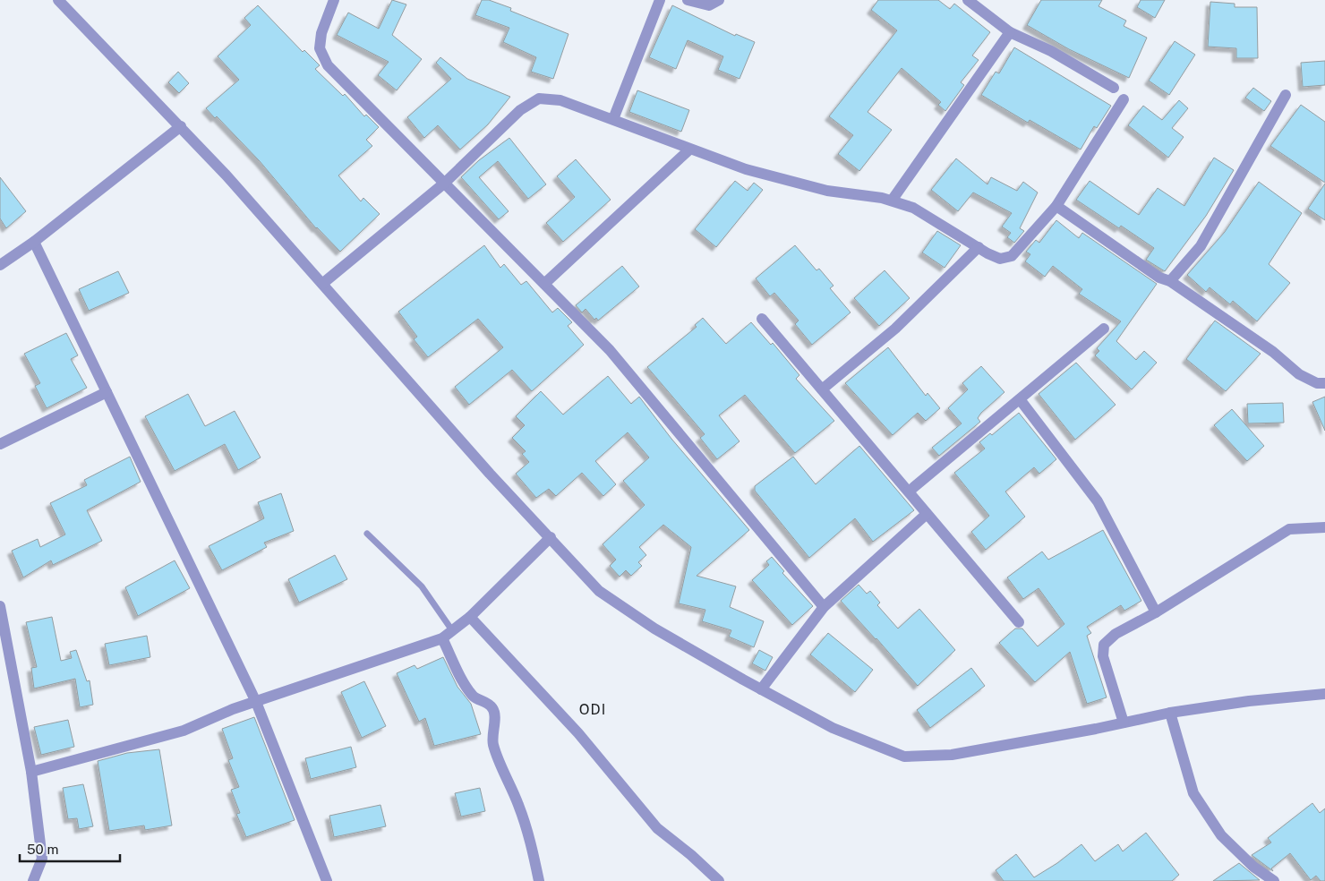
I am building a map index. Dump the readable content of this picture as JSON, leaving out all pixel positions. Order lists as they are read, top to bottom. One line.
{"districts":["ODI"],"scale_bar":"50 m"}
